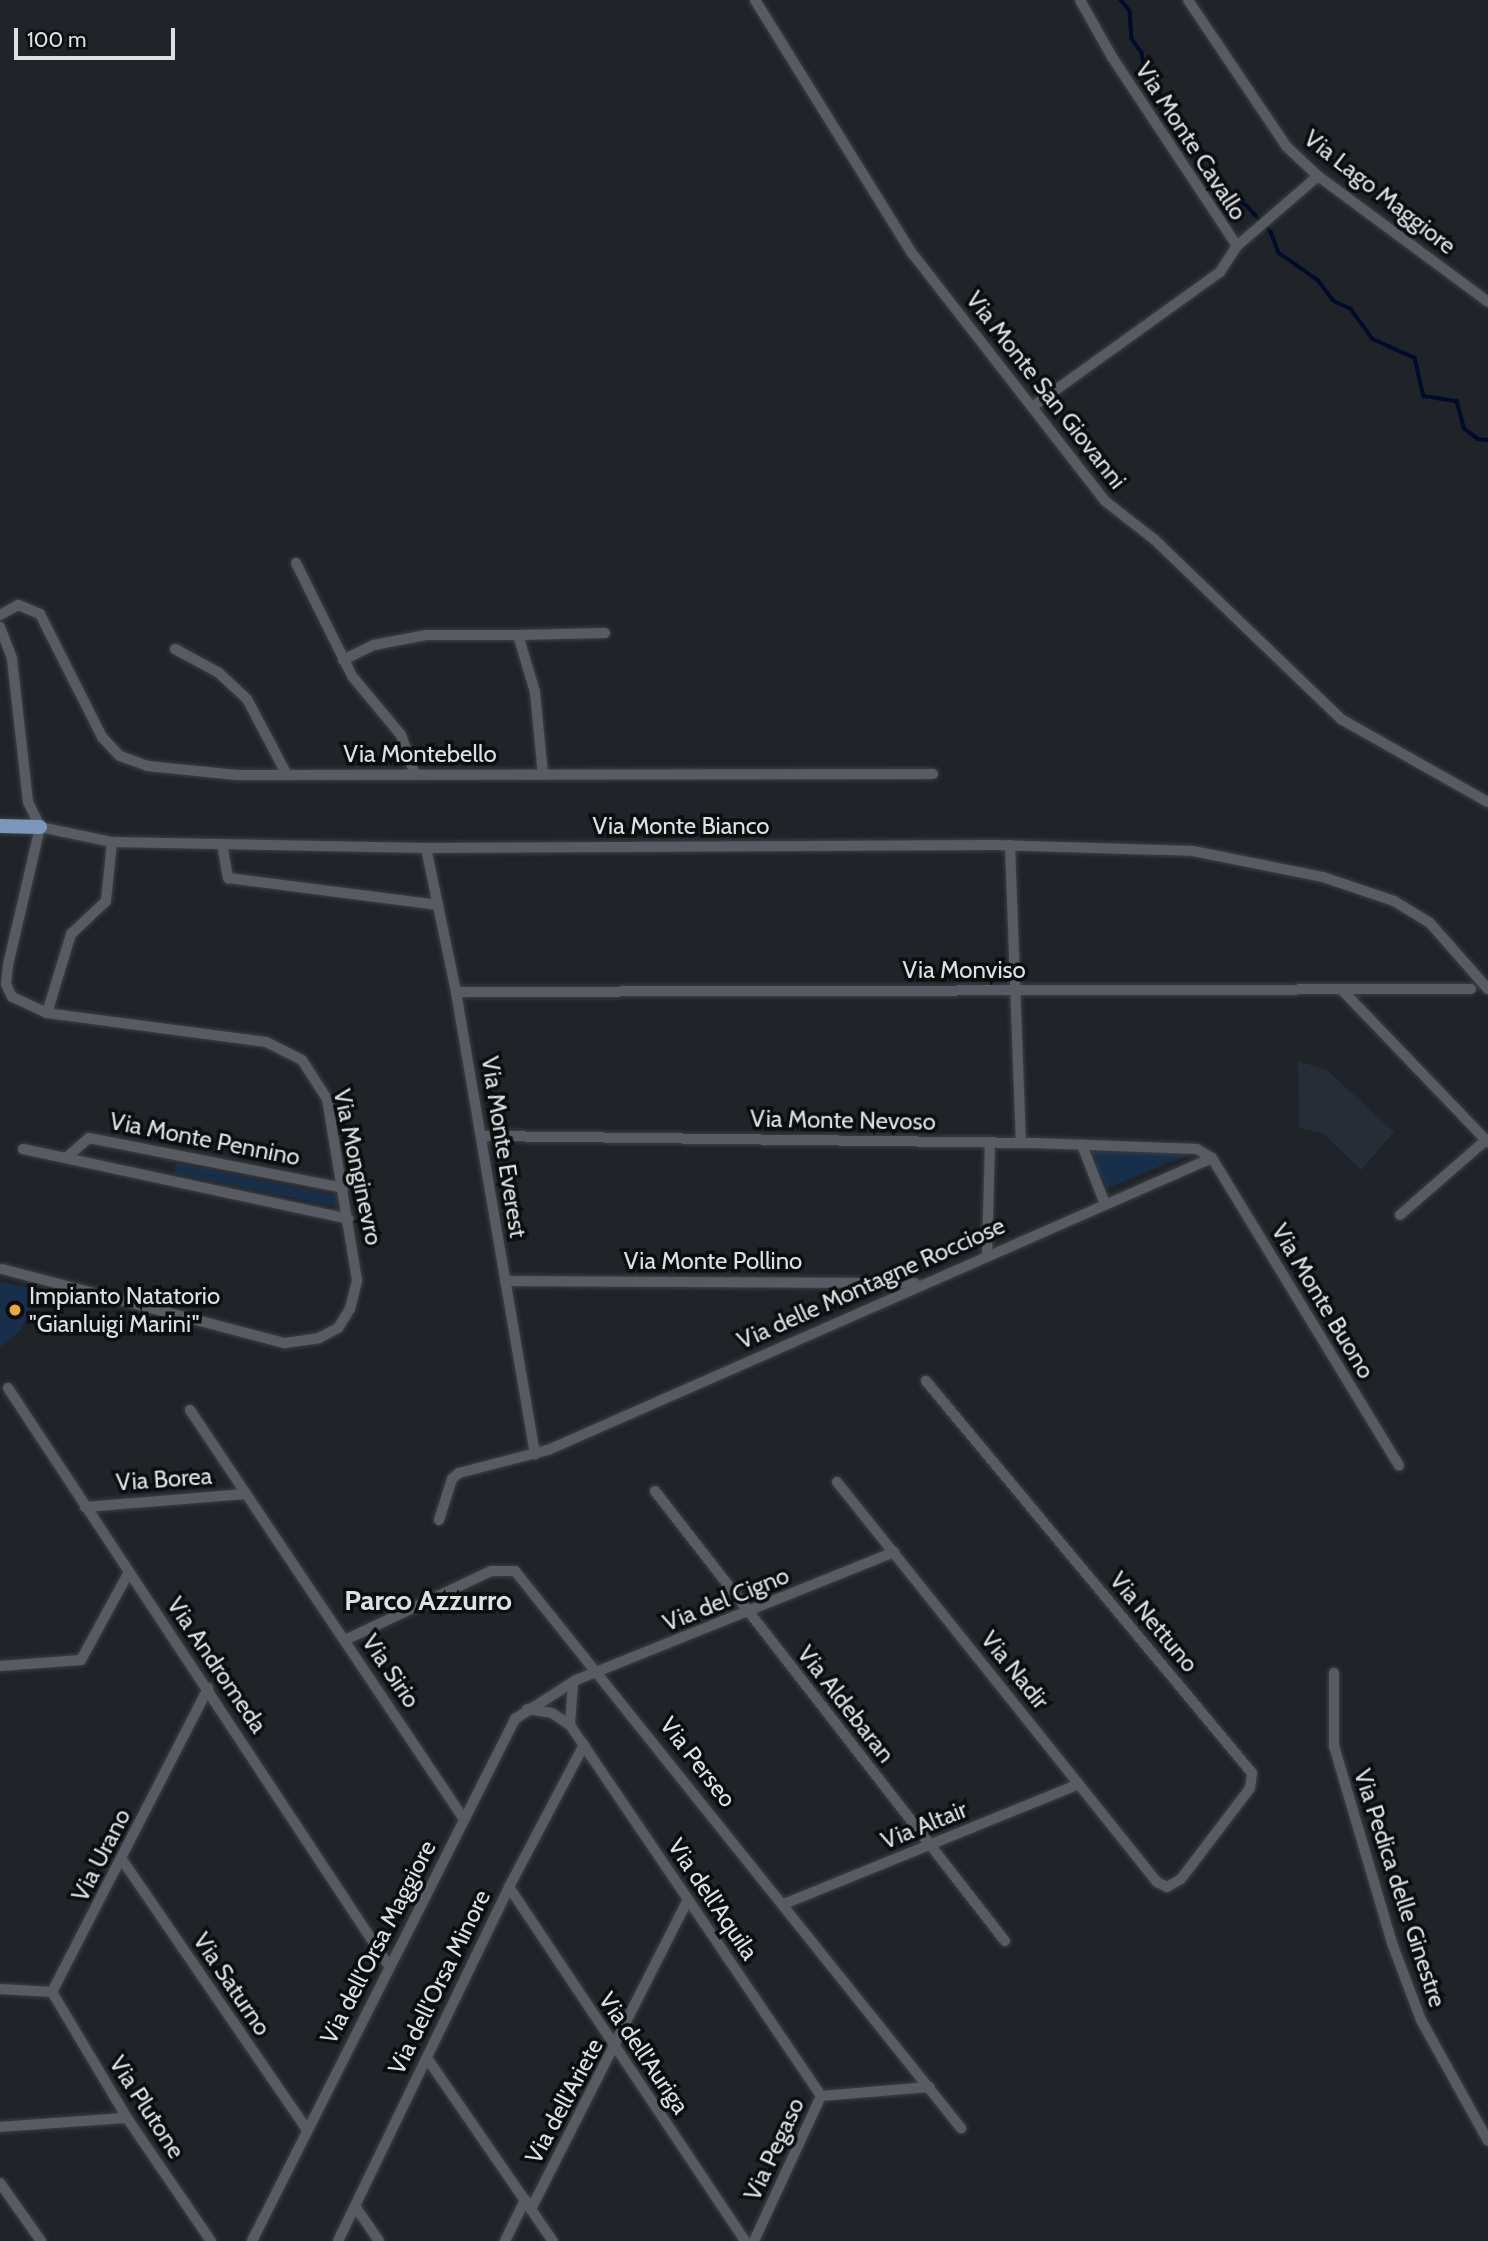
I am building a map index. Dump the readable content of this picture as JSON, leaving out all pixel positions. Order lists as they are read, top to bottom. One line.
{"streets":{"street":["Via Monte Cavallo","Via Lago Maggiore","Via Monte San Giovanni","Via Montebello","Via Monte Bianco","Via Monviso","Via Monte Nevoso","Via Monte Pennino","Via Monte Everest","Via Monginevro","Via Monte Pollino","Via delle Montagne Rocciose","Via Monte Buono","Via Borea","Via del Cigno","Via Nettuno","Via Andromeda","Via Nadir","Via Sirio","Via Aldebaran","Via Perseo","Via Altair","Via Urano","Via Pedica delle Ginestre","Via dell'Aquila","Via dell'Orsa Maggiore","Via dell'Orsa Minore","Via Saturno","Via dell'Auriga","Via dell'Ariete","Via Plutone","Via Pegaso"]},"crossings":[["Via Monte Cavallo","Via Lago Maggiore"],["Via Monte Bianco","Via Monte Everest"],["Via Monte Bianco","Via Monginevro"],["Via Monviso","Via Monte Everest"],["Via Monte Nevoso","Via Monte Everest"],["Via Monte Nevoso","Via delle Montagne Rocciose"],["Via Monte Nevoso","Via Monte Buono"],["Via Monte Pennino","Via Monginevro"],["Via Monte Everest","Via Monte Pollino"],["Via Monte Everest","Via delle Montagne Rocciose"],["Via Monte Pollino","Via delle Montagne Rocciose"],["Via delle Montagne Rocciose","Via Monte Buono"],["Via Borea","Via Andromeda"],["Via Borea","Via Sirio"],["Via del Cigno","Via Nadir"],["Via del Cigno","Via Aldebaran"],["Via del Cigno","Via Perseo"],["Via del Cigno","Via dell'Orsa Maggiore"],["Via Nettuno","Via Nadir"],["Via Andromeda","Via Urano"],["Via Andromeda","Via dell'Orsa Maggiore"],["Via Nadir","Via Altair"],["Via Sirio","Via Perseo"],["Via Sirio","Via dell'Orsa Maggiore"],["Via Aldebaran","Via Altair"],["Via Perseo","Via Altair"],["Via Perseo","Via Pegaso"],["Via Urano","Via Saturno"],["Via Urano","Via Plutone"],["Via dell'Aquila","Via dell'Orsa Minore"],["Via dell'Aquila","Via dell'Ariete"],["Via dell'Aquila","Via Pegaso"],["Via dell'Orsa Maggiore","Via Saturno"],["Via dell'Orsa Minore","Via dell'Auriga"],["Via dell'Auriga","Via dell'Ariete"]],"districts":["Parco Azzurro"],"places":["Impianto Natatorio \"Gianluigi Marini\""],"scale_bar":"100 m"}
